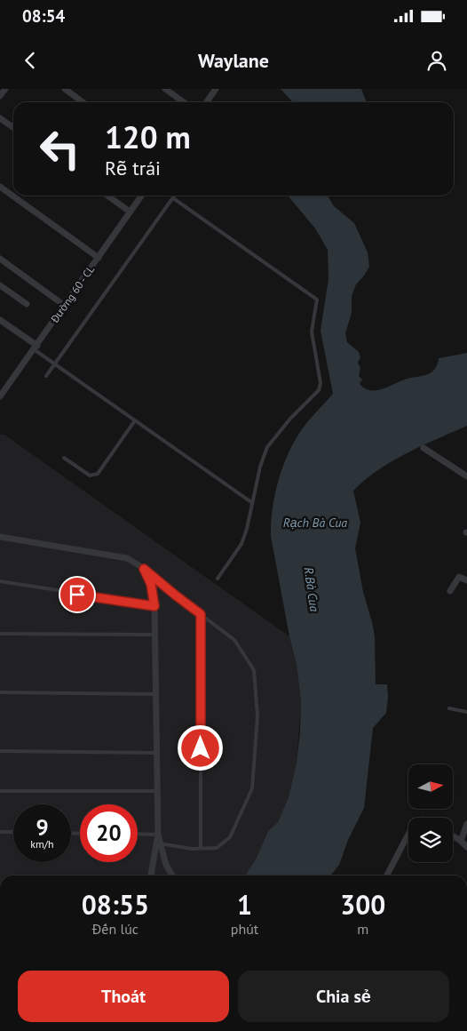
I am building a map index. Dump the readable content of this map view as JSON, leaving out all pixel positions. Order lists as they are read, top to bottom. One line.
{"streets":{"street":["Đường 60 - CL"]},"water":["Rạch Bà Cua","R.Bà Cua"],"north":"right","page":{"status":"08:54","header":"Waylane","turn":["120 m","Rẽ trái"],"speed":"9 km/h","limit":"20","eta":["08:55","Đến lúc","1","phút","300","m"],"buttons":["Thoát","Chia sẻ"]}}
